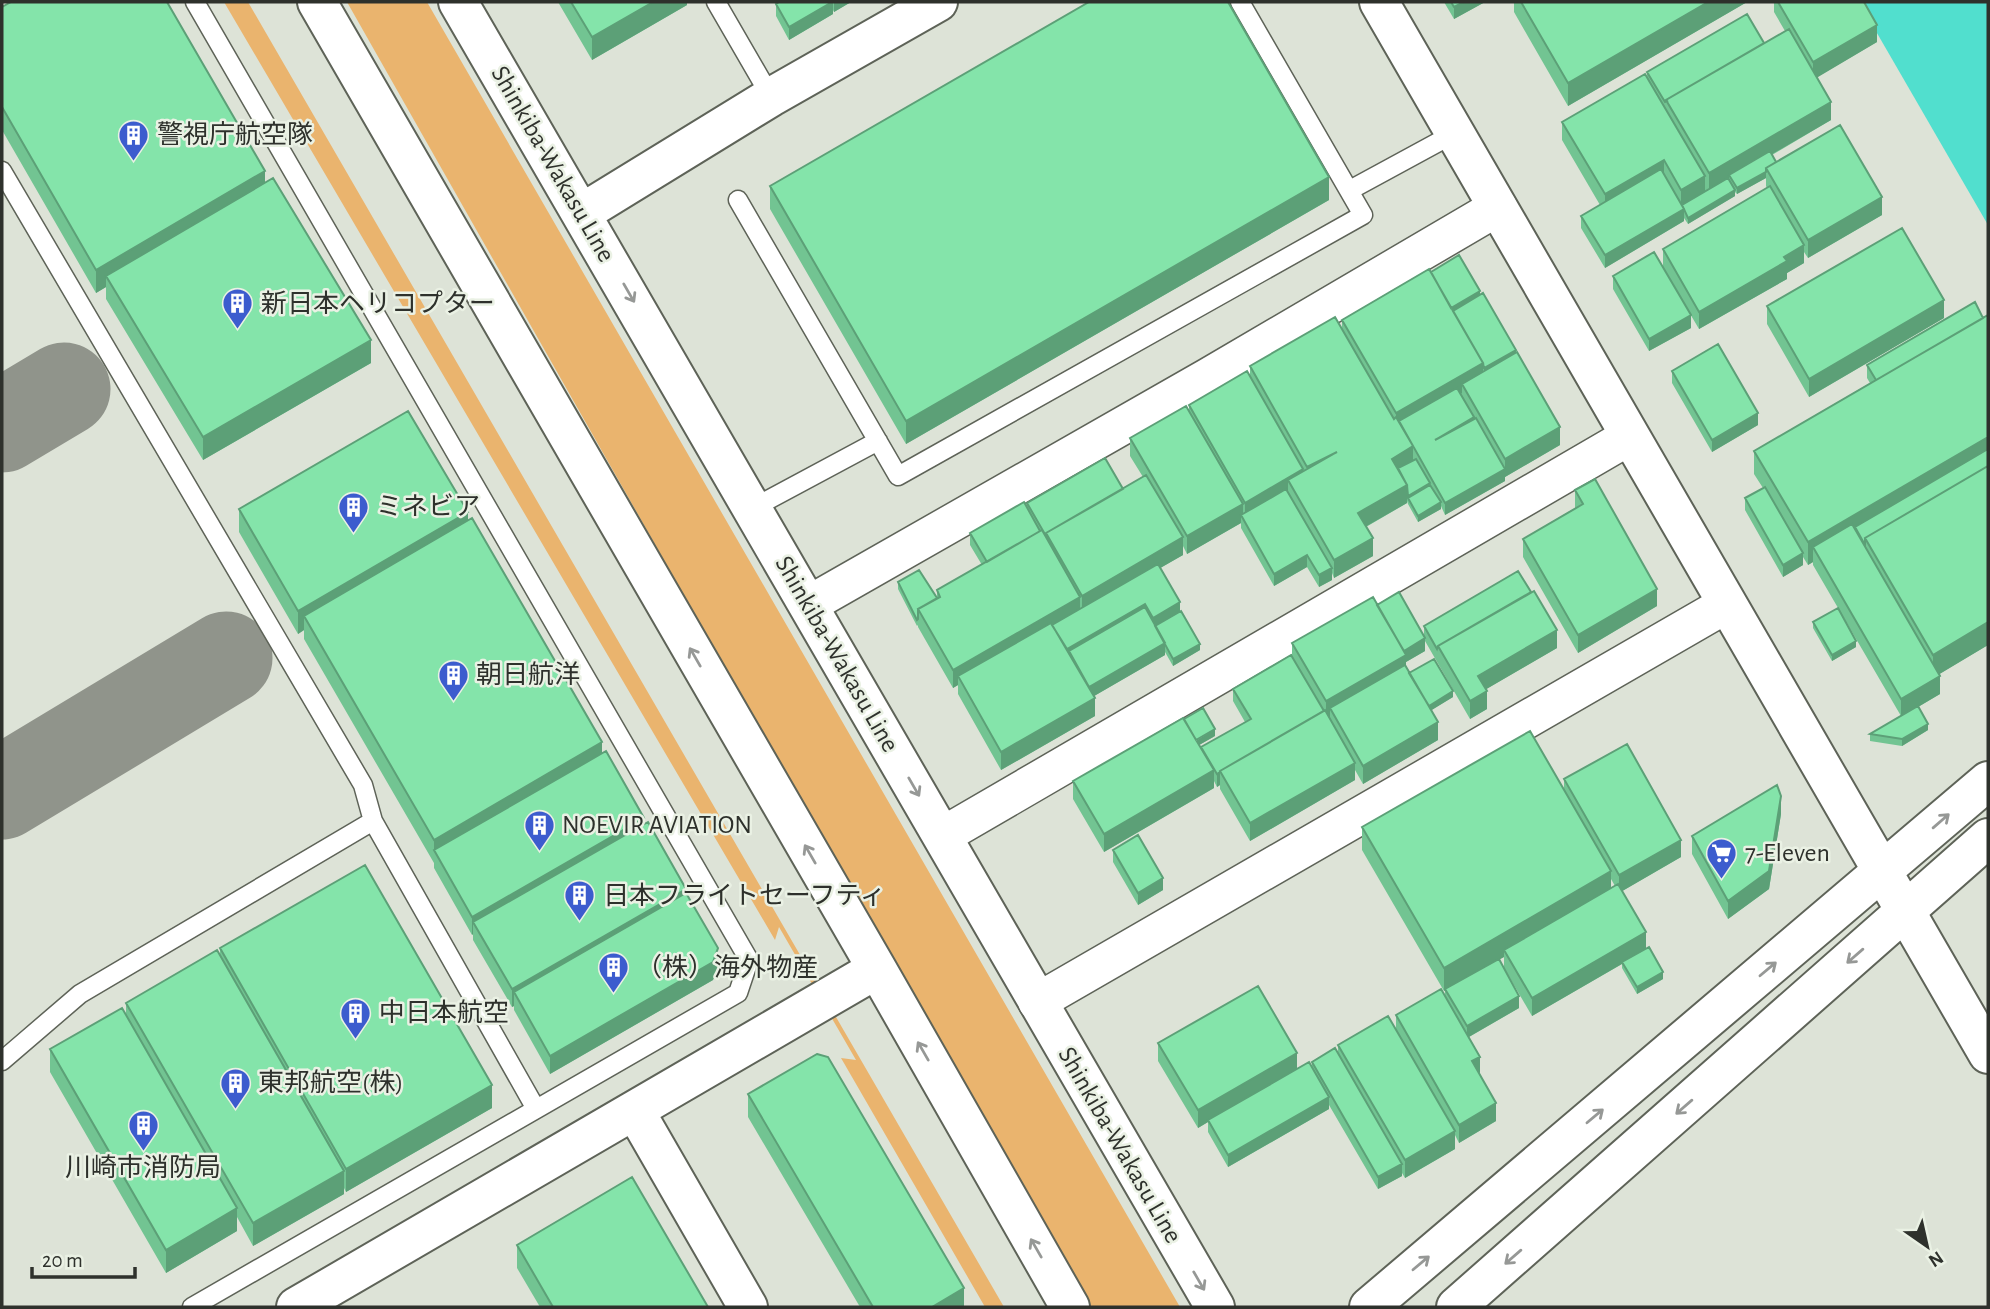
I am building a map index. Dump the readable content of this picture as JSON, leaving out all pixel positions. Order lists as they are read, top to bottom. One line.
{"streets":{"street":["Shinkiba-Wakasu Line"]},"places":{"building":["警視庁航空隊","新日本ヘリコプター","ミネビア","朝日航洋","NOEVIR AVIATION","日本フライトセーフティ","（株）海外物産","中日本航空","東邦航空(株)","川崎市消防局"],"supermarket":["7-Eleven"]},"scale_bar":"20 m","north":"bottom right"}
